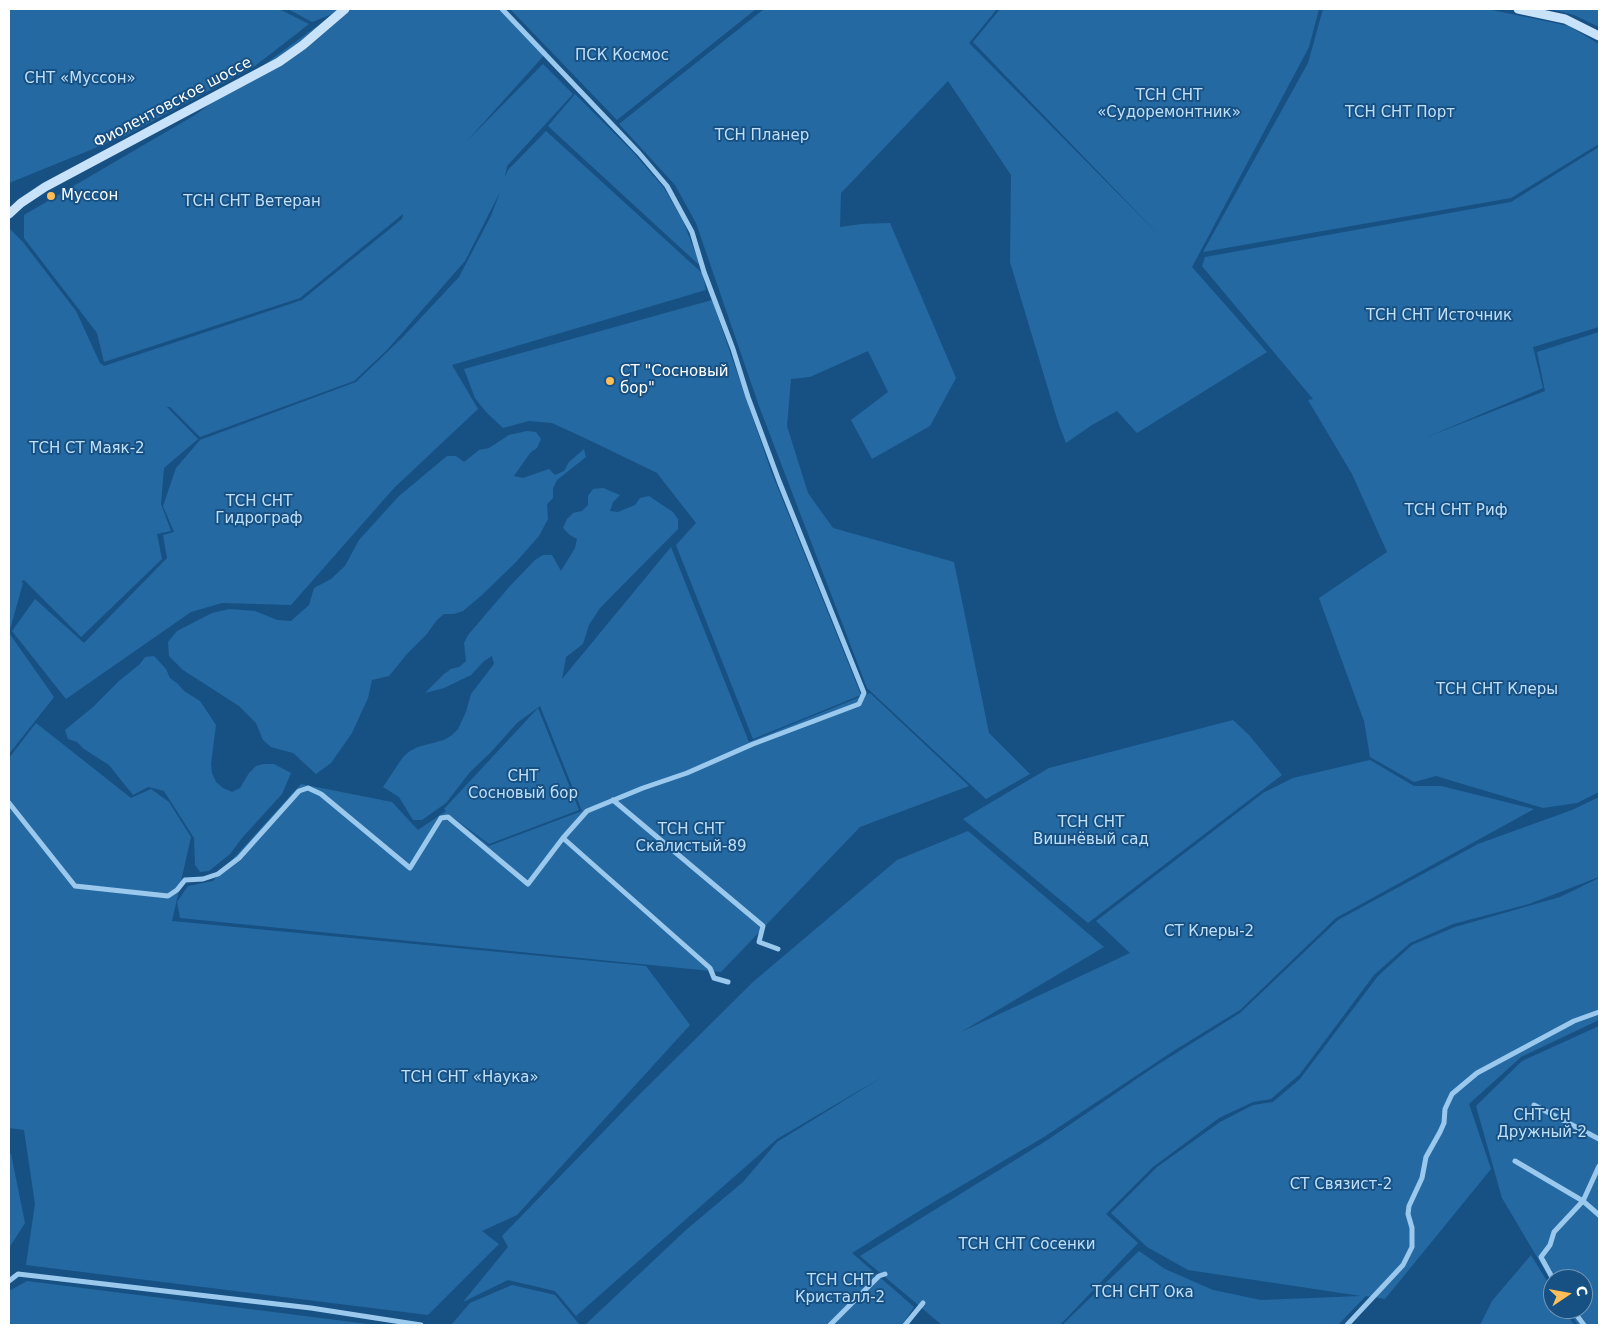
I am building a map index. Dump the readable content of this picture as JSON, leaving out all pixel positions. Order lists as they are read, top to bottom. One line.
{"streets":{"main road":["Фиолентовское шоссе"]},"parks":["ПСК Космос","СНТ «Муссон»","ТСН СНТ «Судоремонтник»","ТСН СНТ Порт","ТСН Планер","ТСН СНТ Ветеран","ТСН СНТ Источник","ТСН СТ Маяк-2","ТСН СНТ Гидрограф","ТСН СНТ Риф","ТСН СНТ Клеры","СНТ Сосновый бор","ТСН СНТ Вишнёвый сад","ТСН СНТ Скалистый-89","СТ Клеры-2","ТСН СНТ «Наука»","СНТ СН Дружный-2","СТ Связист-2","ТСН СНТ Сосенки","ТСН СНТ Кристалл-2","ТСН СНТ Ока"],"places":["Муссон","СТ \"Сосновый бор\""],"north":"right"}
